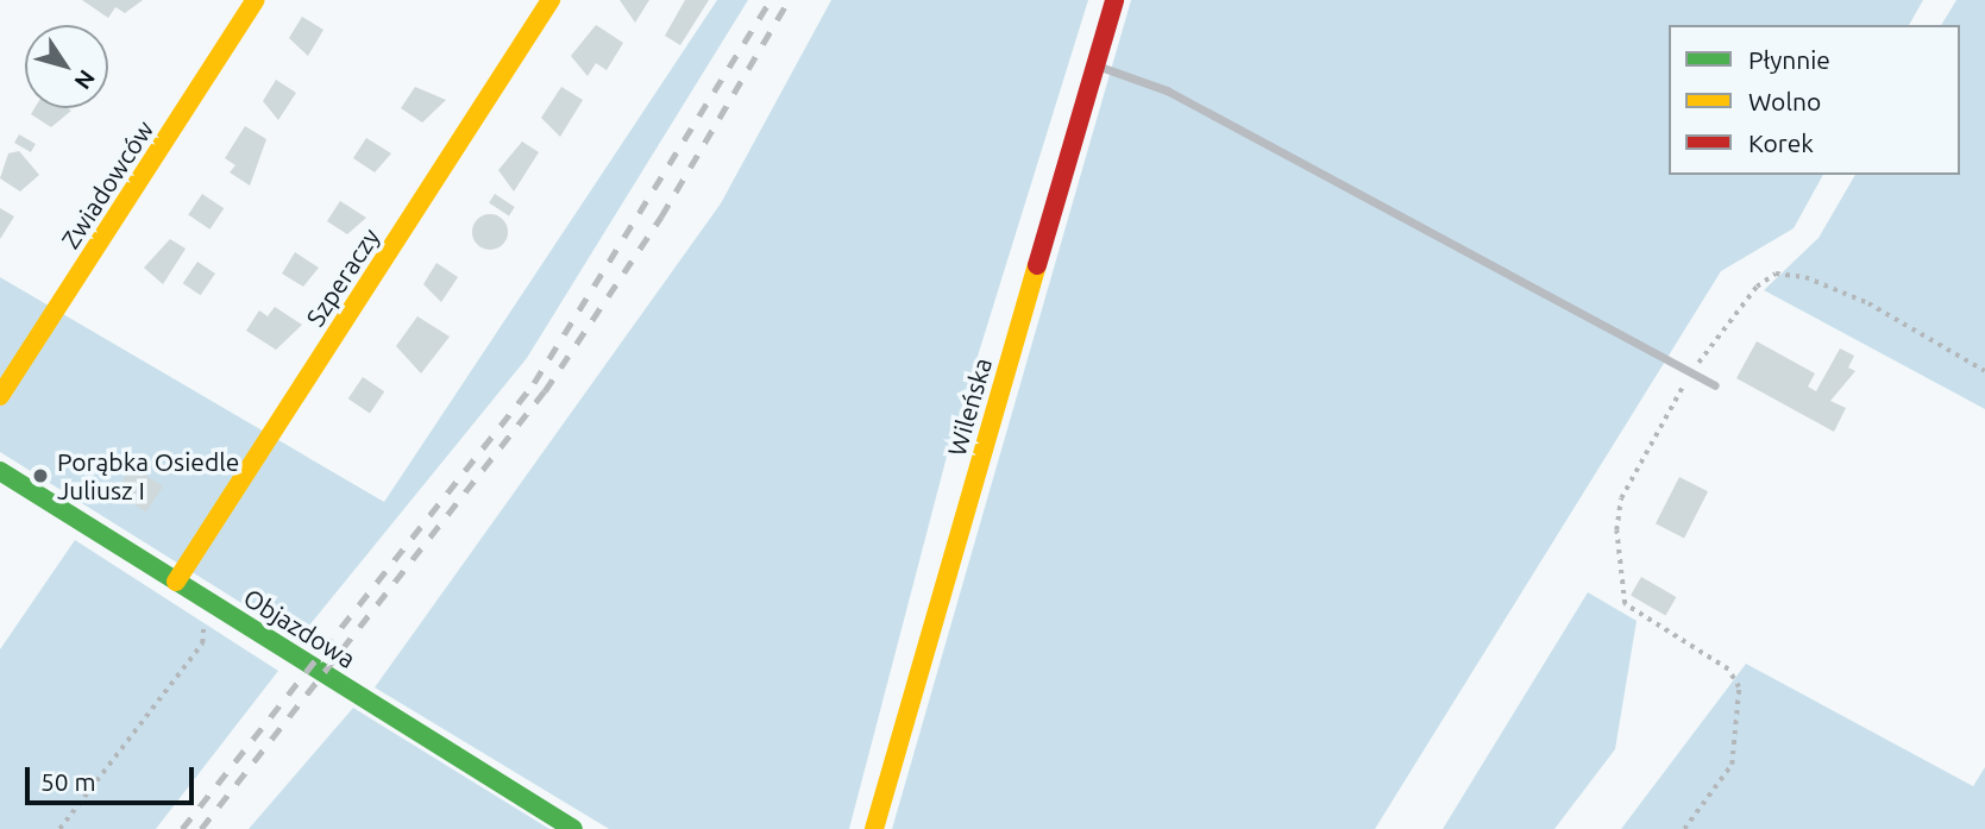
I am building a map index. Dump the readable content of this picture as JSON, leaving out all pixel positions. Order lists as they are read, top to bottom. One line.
{"streets":{"street":["Zwiadowców","Szperaczy","Wileńska","Objazdowa"]},"crossings":[["Szperaczy","Objazdowa"]],"places":["Porąbka Osiedle Juliusz I"],"legend":["Płynnie","Wolno","Korek"],"scale_bar":"50 m","north":"bottom right"}
